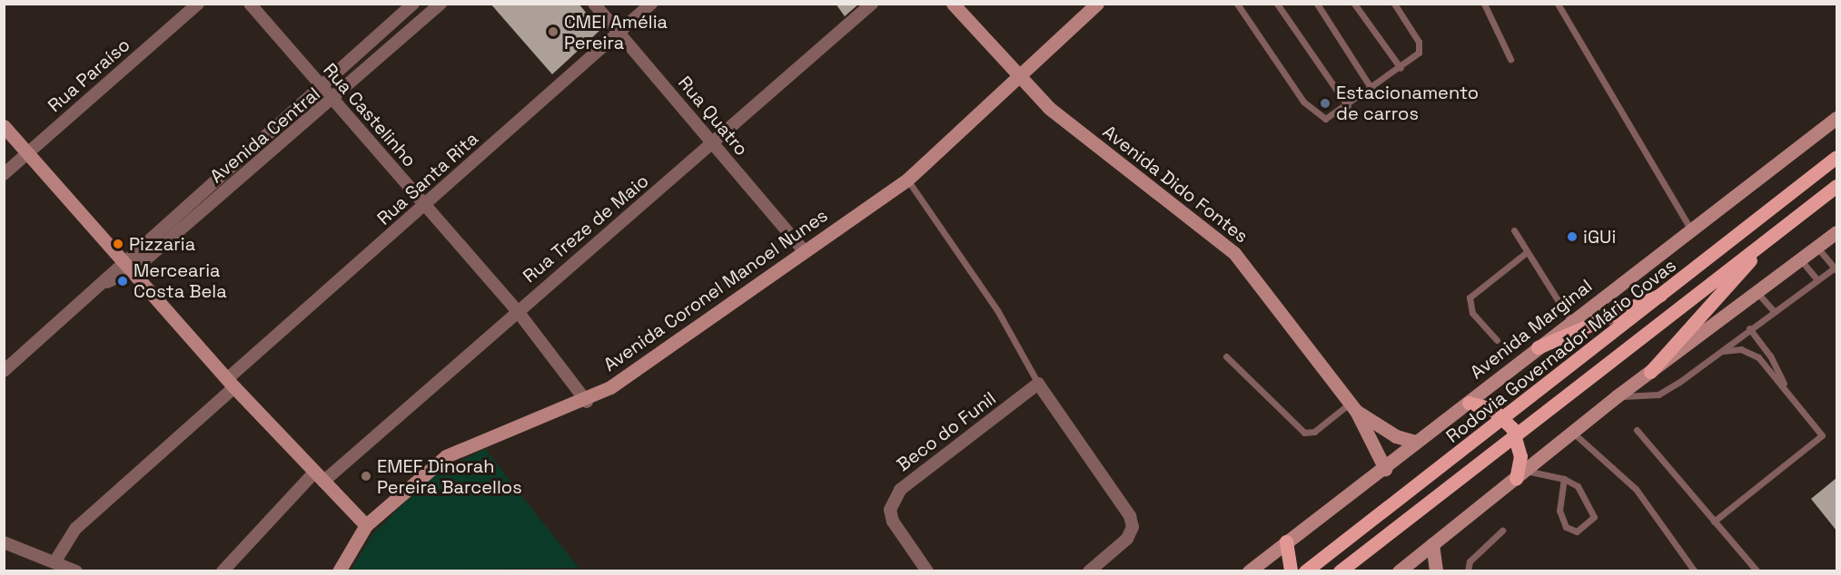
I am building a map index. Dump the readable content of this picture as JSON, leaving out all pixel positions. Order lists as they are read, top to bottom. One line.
{"streets":{"main road":["Rodovia Governador Mário Covas"],"street":["Rua Paraíso","Rua Castelinho","Rua Quatro","Avenida Central","Rua Santa Rita","Avenida Dido Fontes","Rua Treze de Maio","Avenida Coronel Manoel Nunes","Avenida Marginal","Beco do Funil"]},"crossings":[["Rua Castelinho","Avenida Central"],["Rua Castelinho","Rua Santa Rita"],["Rua Castelinho","Rua Treze de Maio"],["Rua Castelinho","Avenida Coronel Manoel Nunes"],["Rua Quatro","Rua Santa Rita"],["Rua Quatro","Rua Treze de Maio"],["Rua Quatro","Avenida Coronel Manoel Nunes"],["Avenida Dido Fontes","Avenida Coronel Manoel Nunes"],["Avenida Dido Fontes","Avenida Marginal"]],"places":["CMEI Amélia Pereira","Estacionamento de carros","iGUi","Pizzaria","Mercearia Costa Bela","EMEF Dinorah Pereira Barcellos"]}
